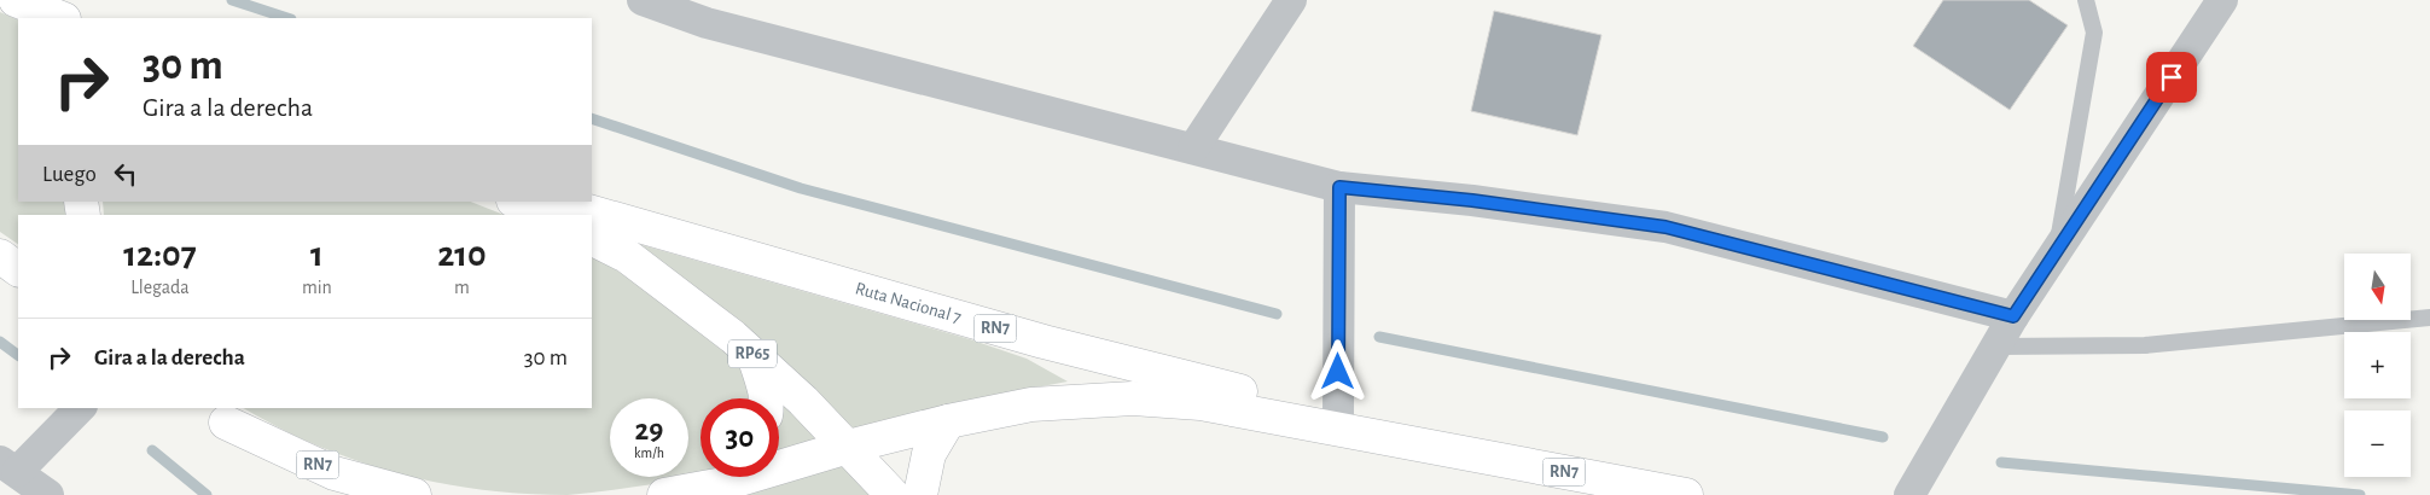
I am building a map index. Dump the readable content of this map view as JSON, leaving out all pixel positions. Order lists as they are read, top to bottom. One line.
{"streets":{"highway":["Ruta Nacional 7","RN7","RP65"]},"crossings":[["Ruta Nacional 7","RP65"]],"north":"bottom","page":{"turn":["30 m","Gira a la derecha"],"then":"Luego","eta":["12:07","Llegada","1","min","210","m"],"map_buttons":["+","−"],"list":[{"name":"Gira a la derecha","value":"30 m"}],"speed":"29 km/h","limit":"30"}}
